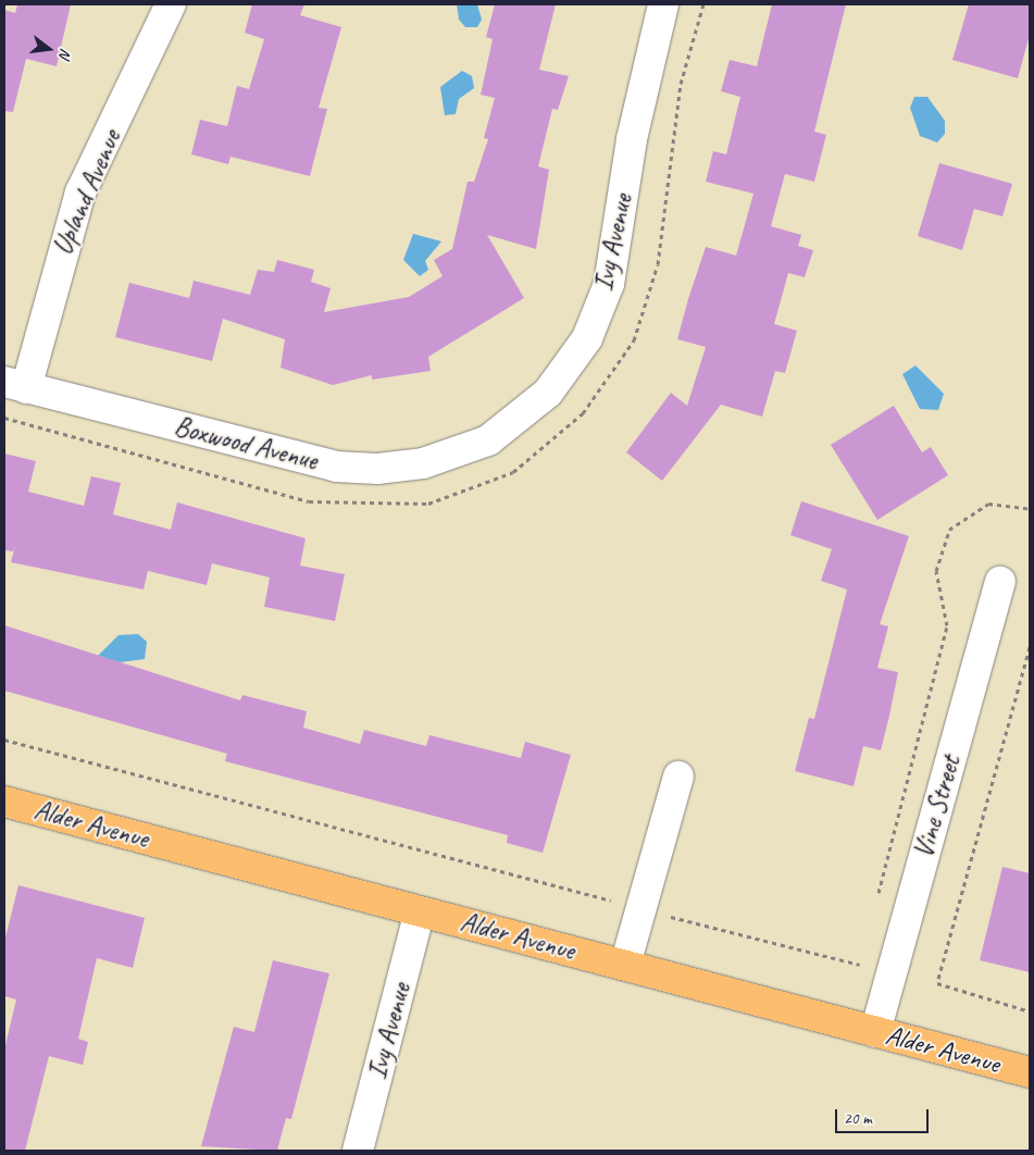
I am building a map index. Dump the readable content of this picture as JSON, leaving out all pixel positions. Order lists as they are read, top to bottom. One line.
{"streets":{"main road":["Alder Avenue"],"street":["Upland Avenue","Ivy Avenue","Boxwood Avenue","Vine Street"]},"crossings":[["Upland Avenue","Boxwood Avenue"],["Ivy Avenue","Boxwood Avenue"],["Ivy Avenue","Alder Avenue"],["Vine Street","Alder Avenue"]],"scale_bar":"20 m","north":"right"}
